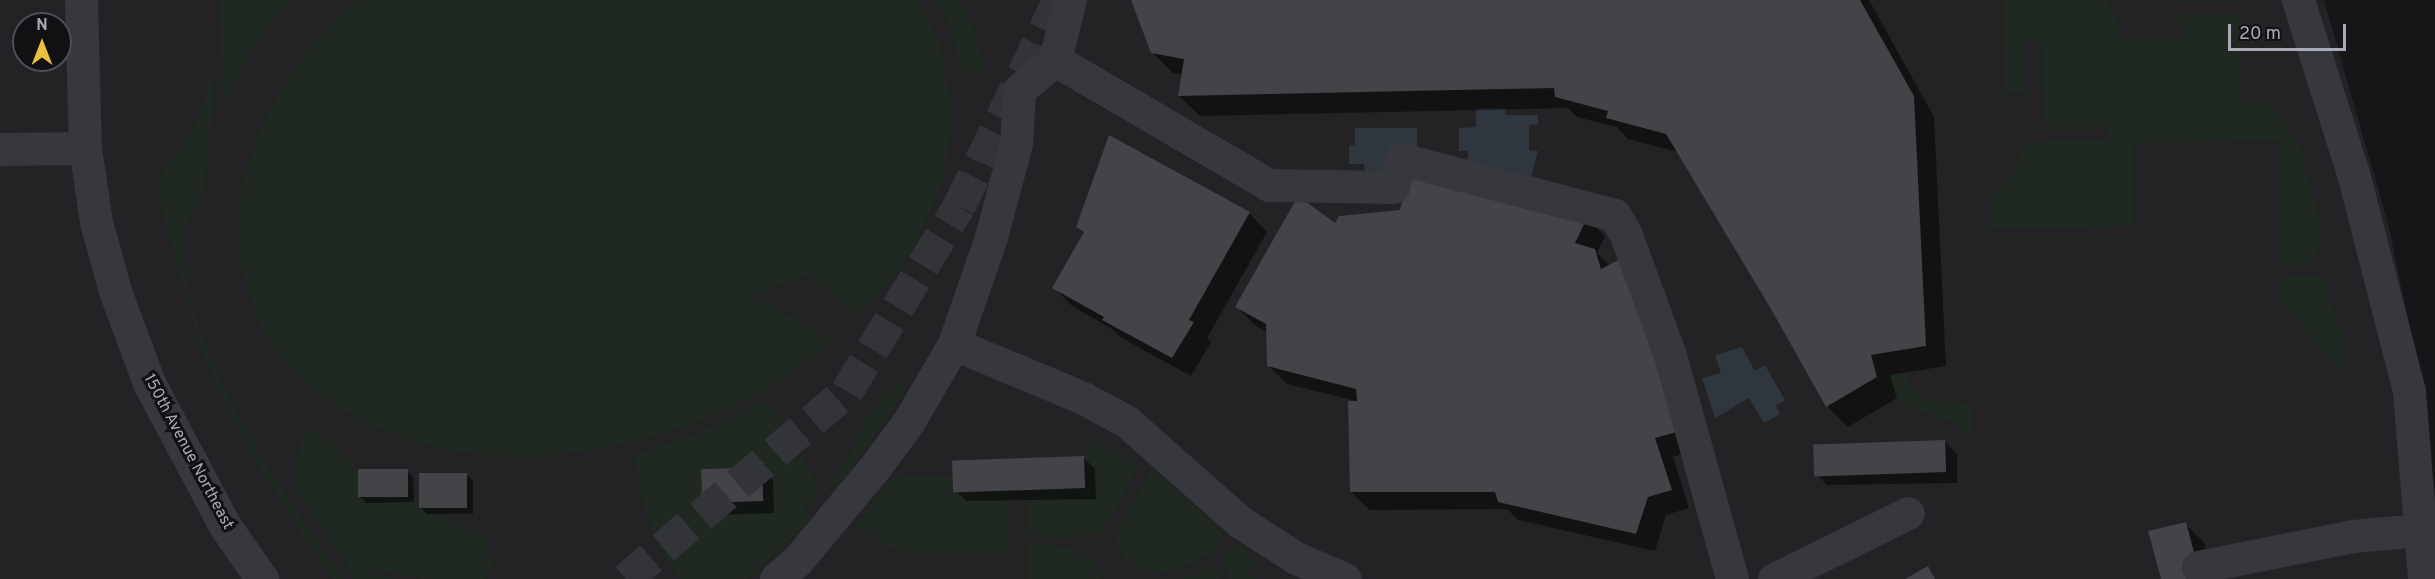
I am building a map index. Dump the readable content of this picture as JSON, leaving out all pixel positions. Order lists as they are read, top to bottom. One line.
{"streets":{"street":["150th Avenue Northeast"]},"scale_bar":"20 m","north":"top"}
